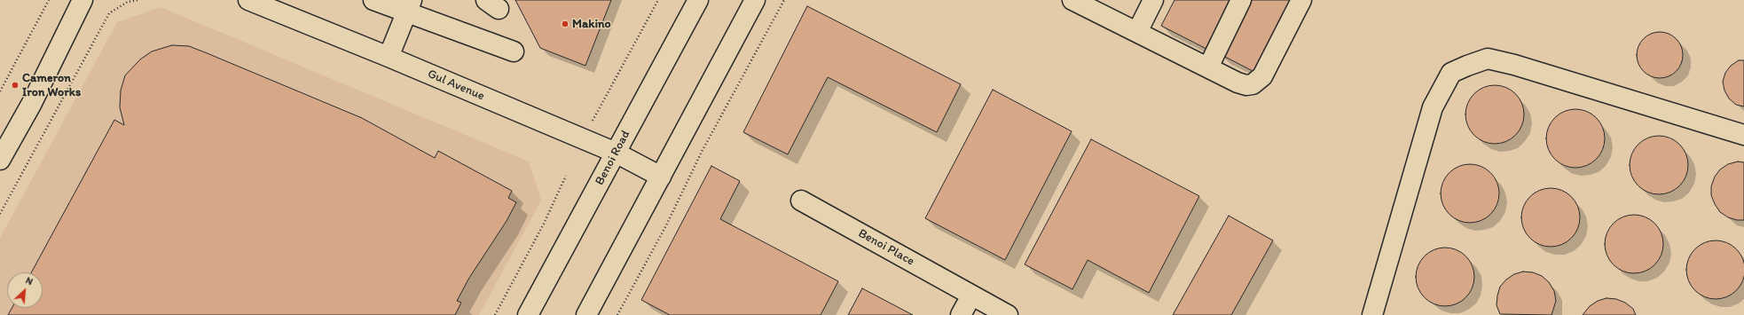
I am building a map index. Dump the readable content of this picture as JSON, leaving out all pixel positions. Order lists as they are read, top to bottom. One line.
{"streets":{"street":["Gul Avenue","Benoi Road","Benoi Place"]},"crossings":[["Gul Avenue","Benoi Road"]],"places":["Makino","Cameron Iron Works"],"north":"top right"}
